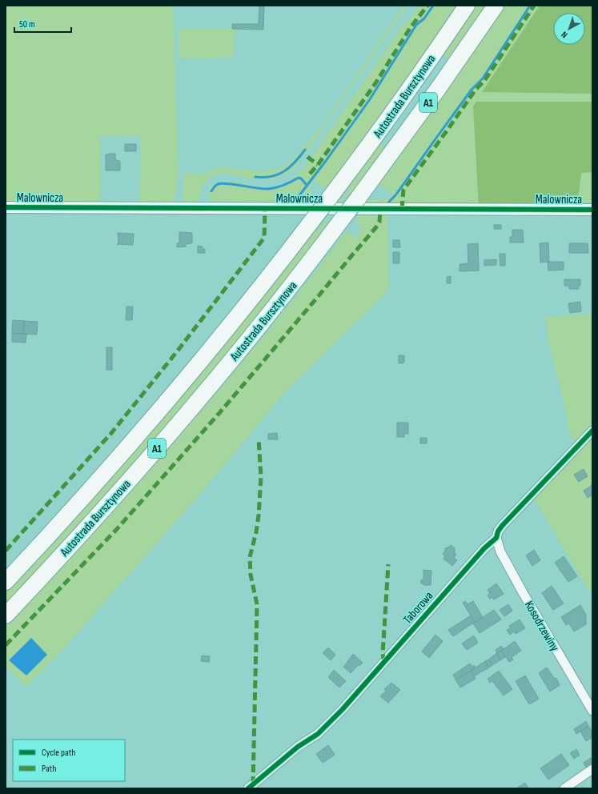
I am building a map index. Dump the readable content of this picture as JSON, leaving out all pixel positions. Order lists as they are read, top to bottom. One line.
{"streets":{"highway":["Autostrada Bursztynowa","A1"],"street":["Malownicza","Taborowa","Kosodrzewiny"]},"crossings":[["Taborowa","Kosodrzewiny"]],"legend":["Cycle path","Path"],"scale_bar":"50 m","north":"bottom left"}
